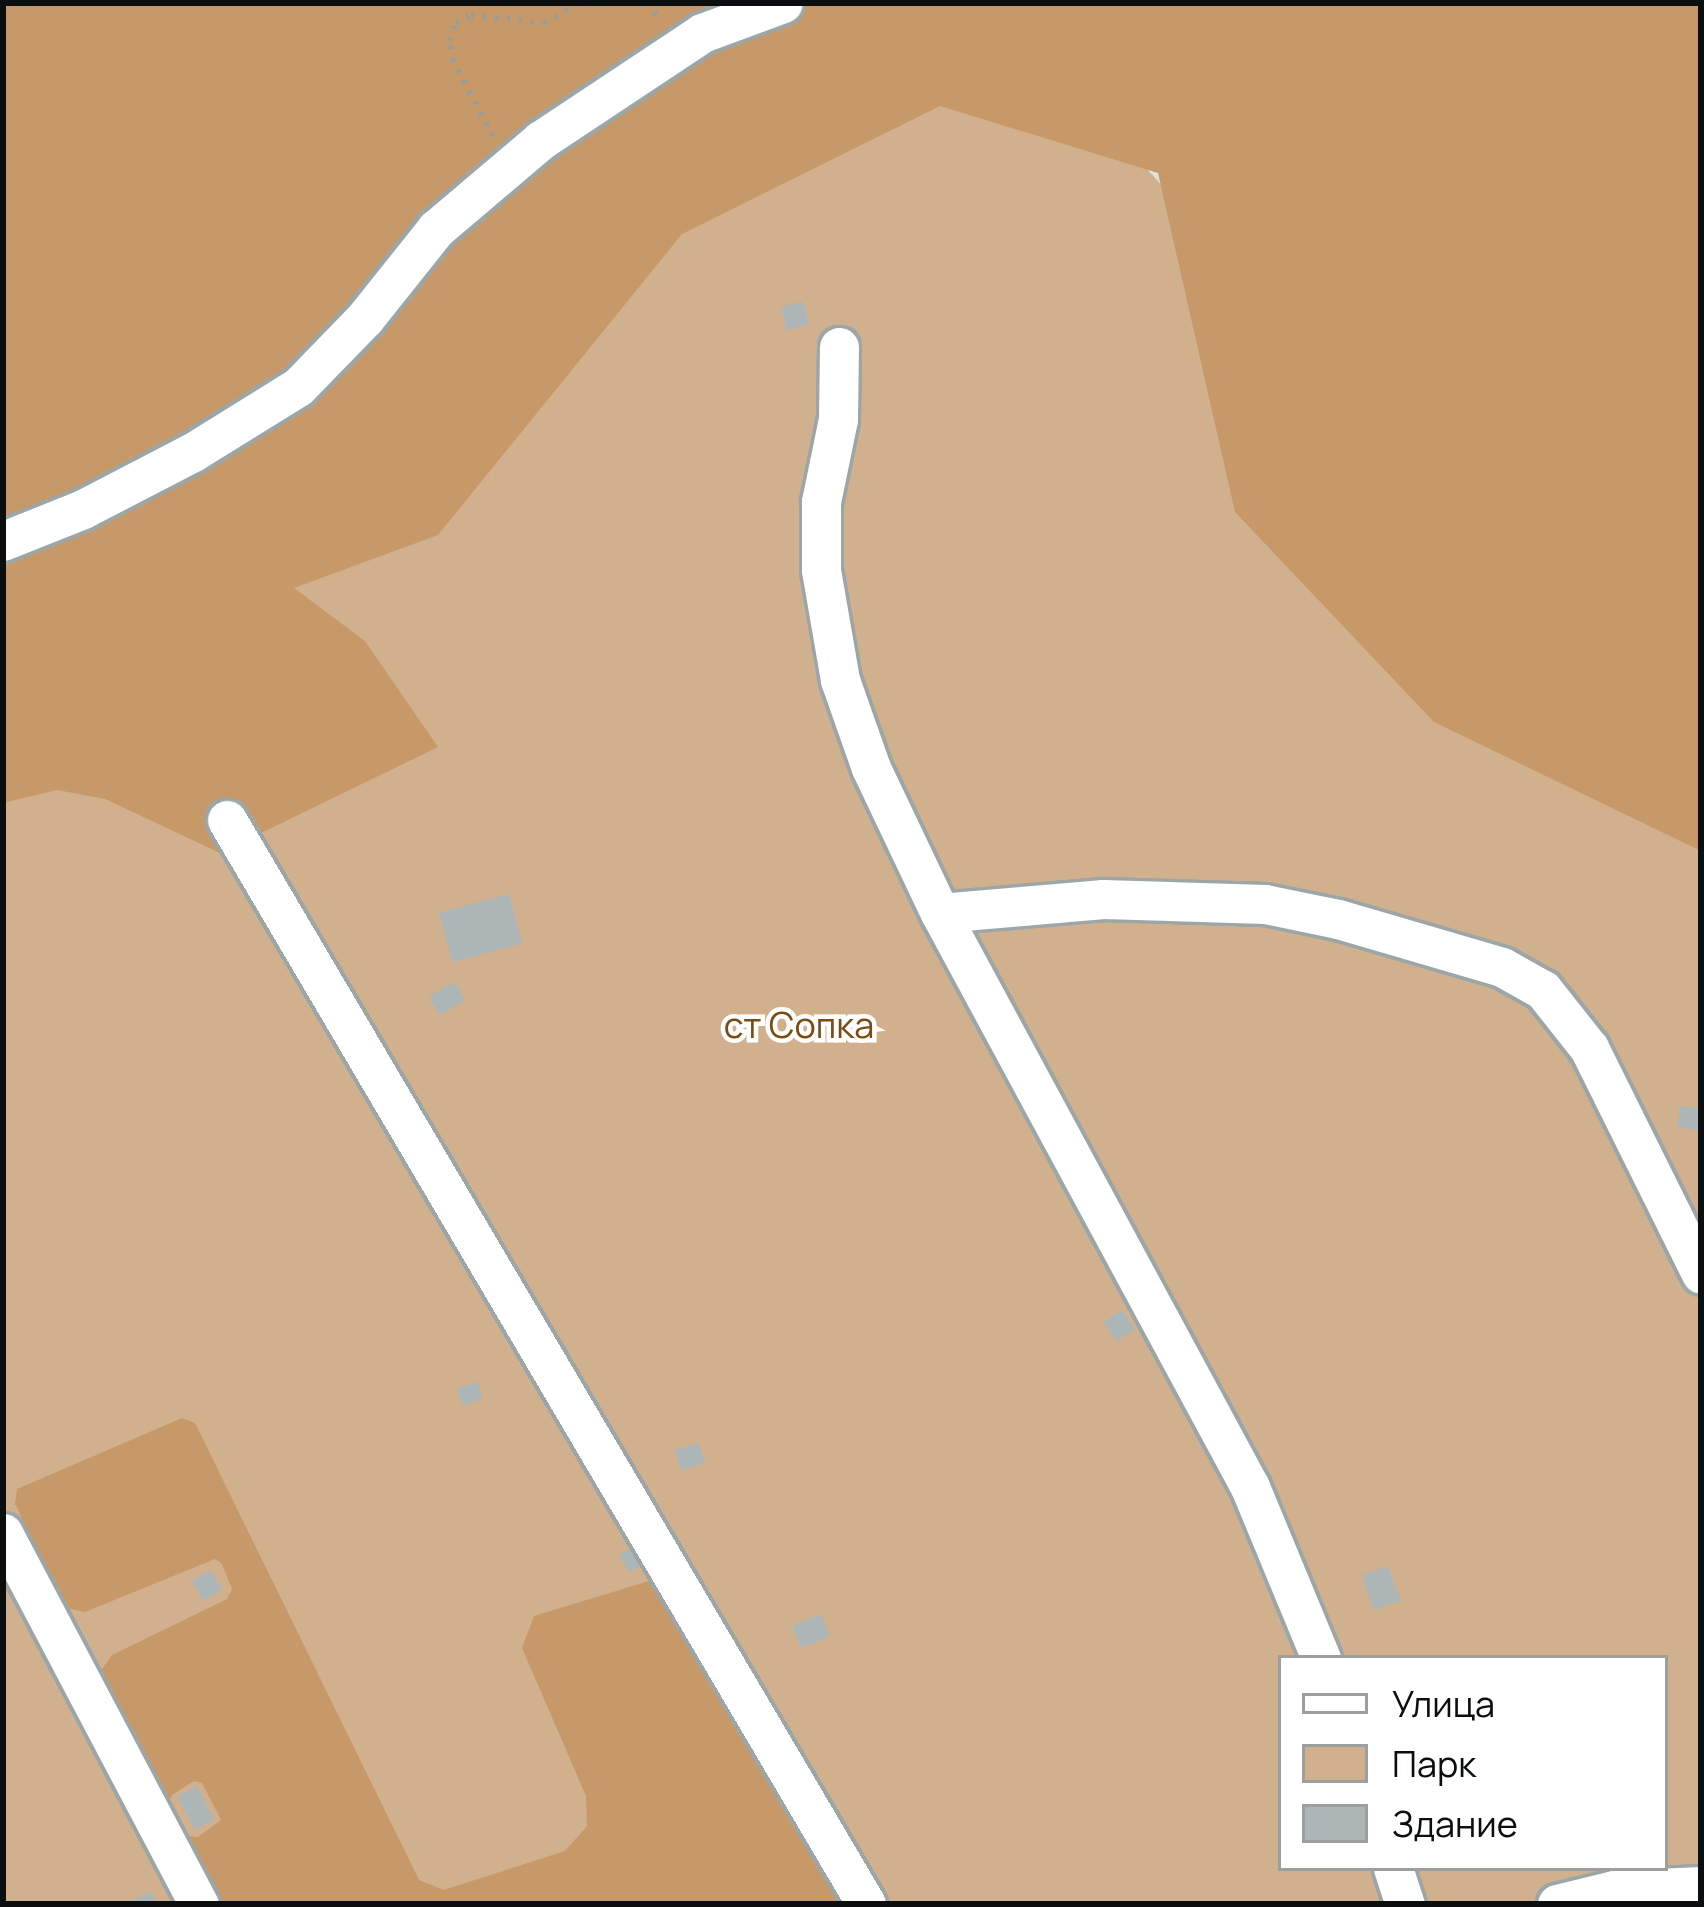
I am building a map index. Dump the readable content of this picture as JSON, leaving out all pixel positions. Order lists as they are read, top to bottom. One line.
{"parks":["ст Сопка"],"legend":["Улица","Парк","Здание"]}
